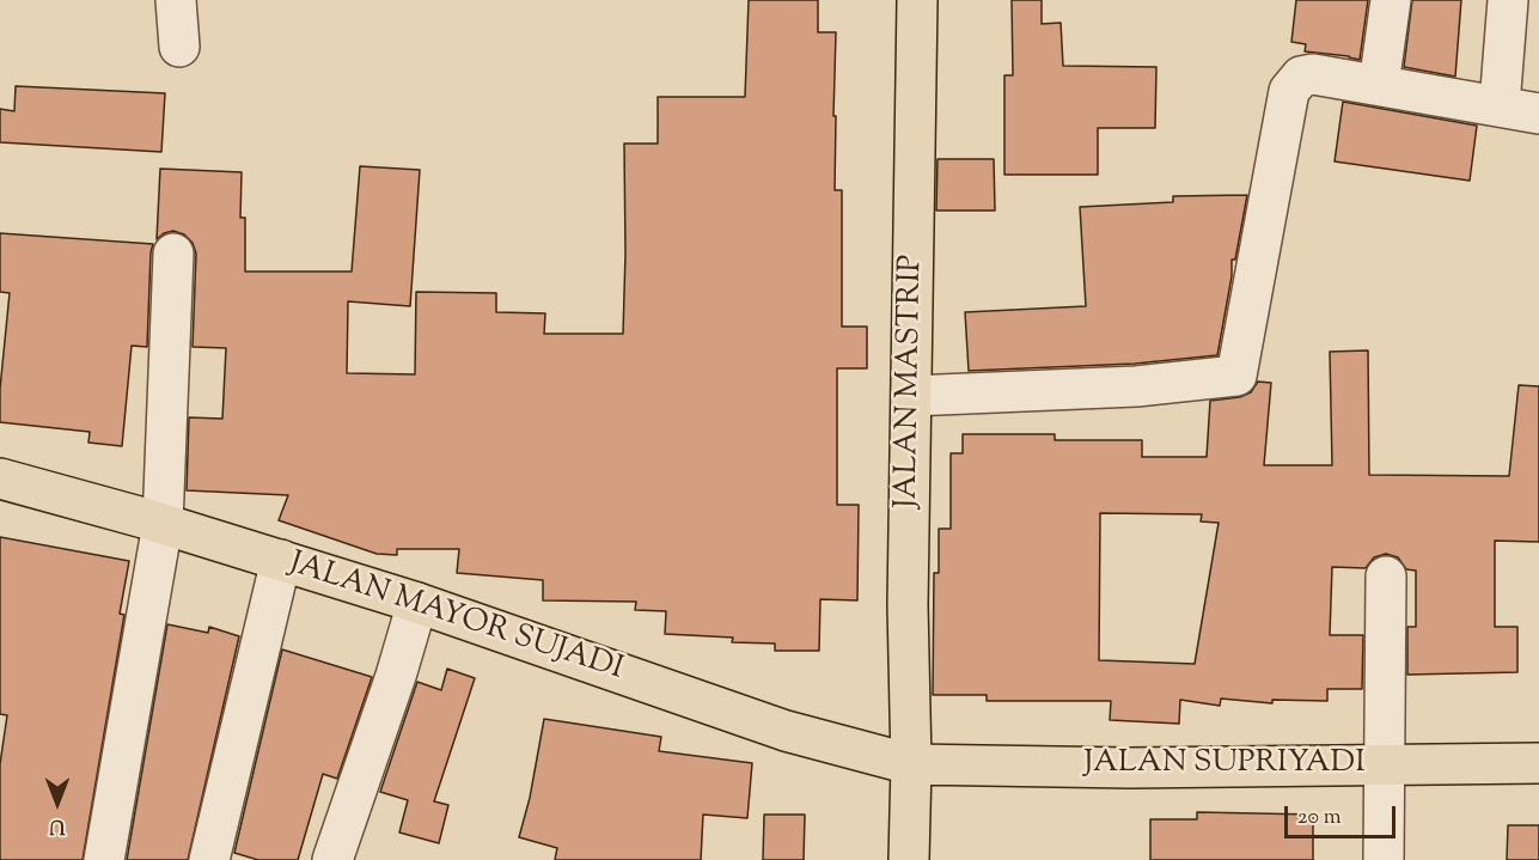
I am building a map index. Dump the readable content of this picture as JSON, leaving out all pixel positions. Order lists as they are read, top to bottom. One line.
{"streets":{"main road":["JALAN MASTRIP","JALAN MAYOR SUJADI","JALAN SUPRIYADI"]},"crossings":[["JALAN MASTRIP","JALAN MAYOR SUJADI"],["JALAN MASTRIP","JALAN SUPRIYADI"],["JALAN MAYOR SUJADI","JALAN SUPRIYADI"]],"scale_bar":"20 m","north":"bottom"}
